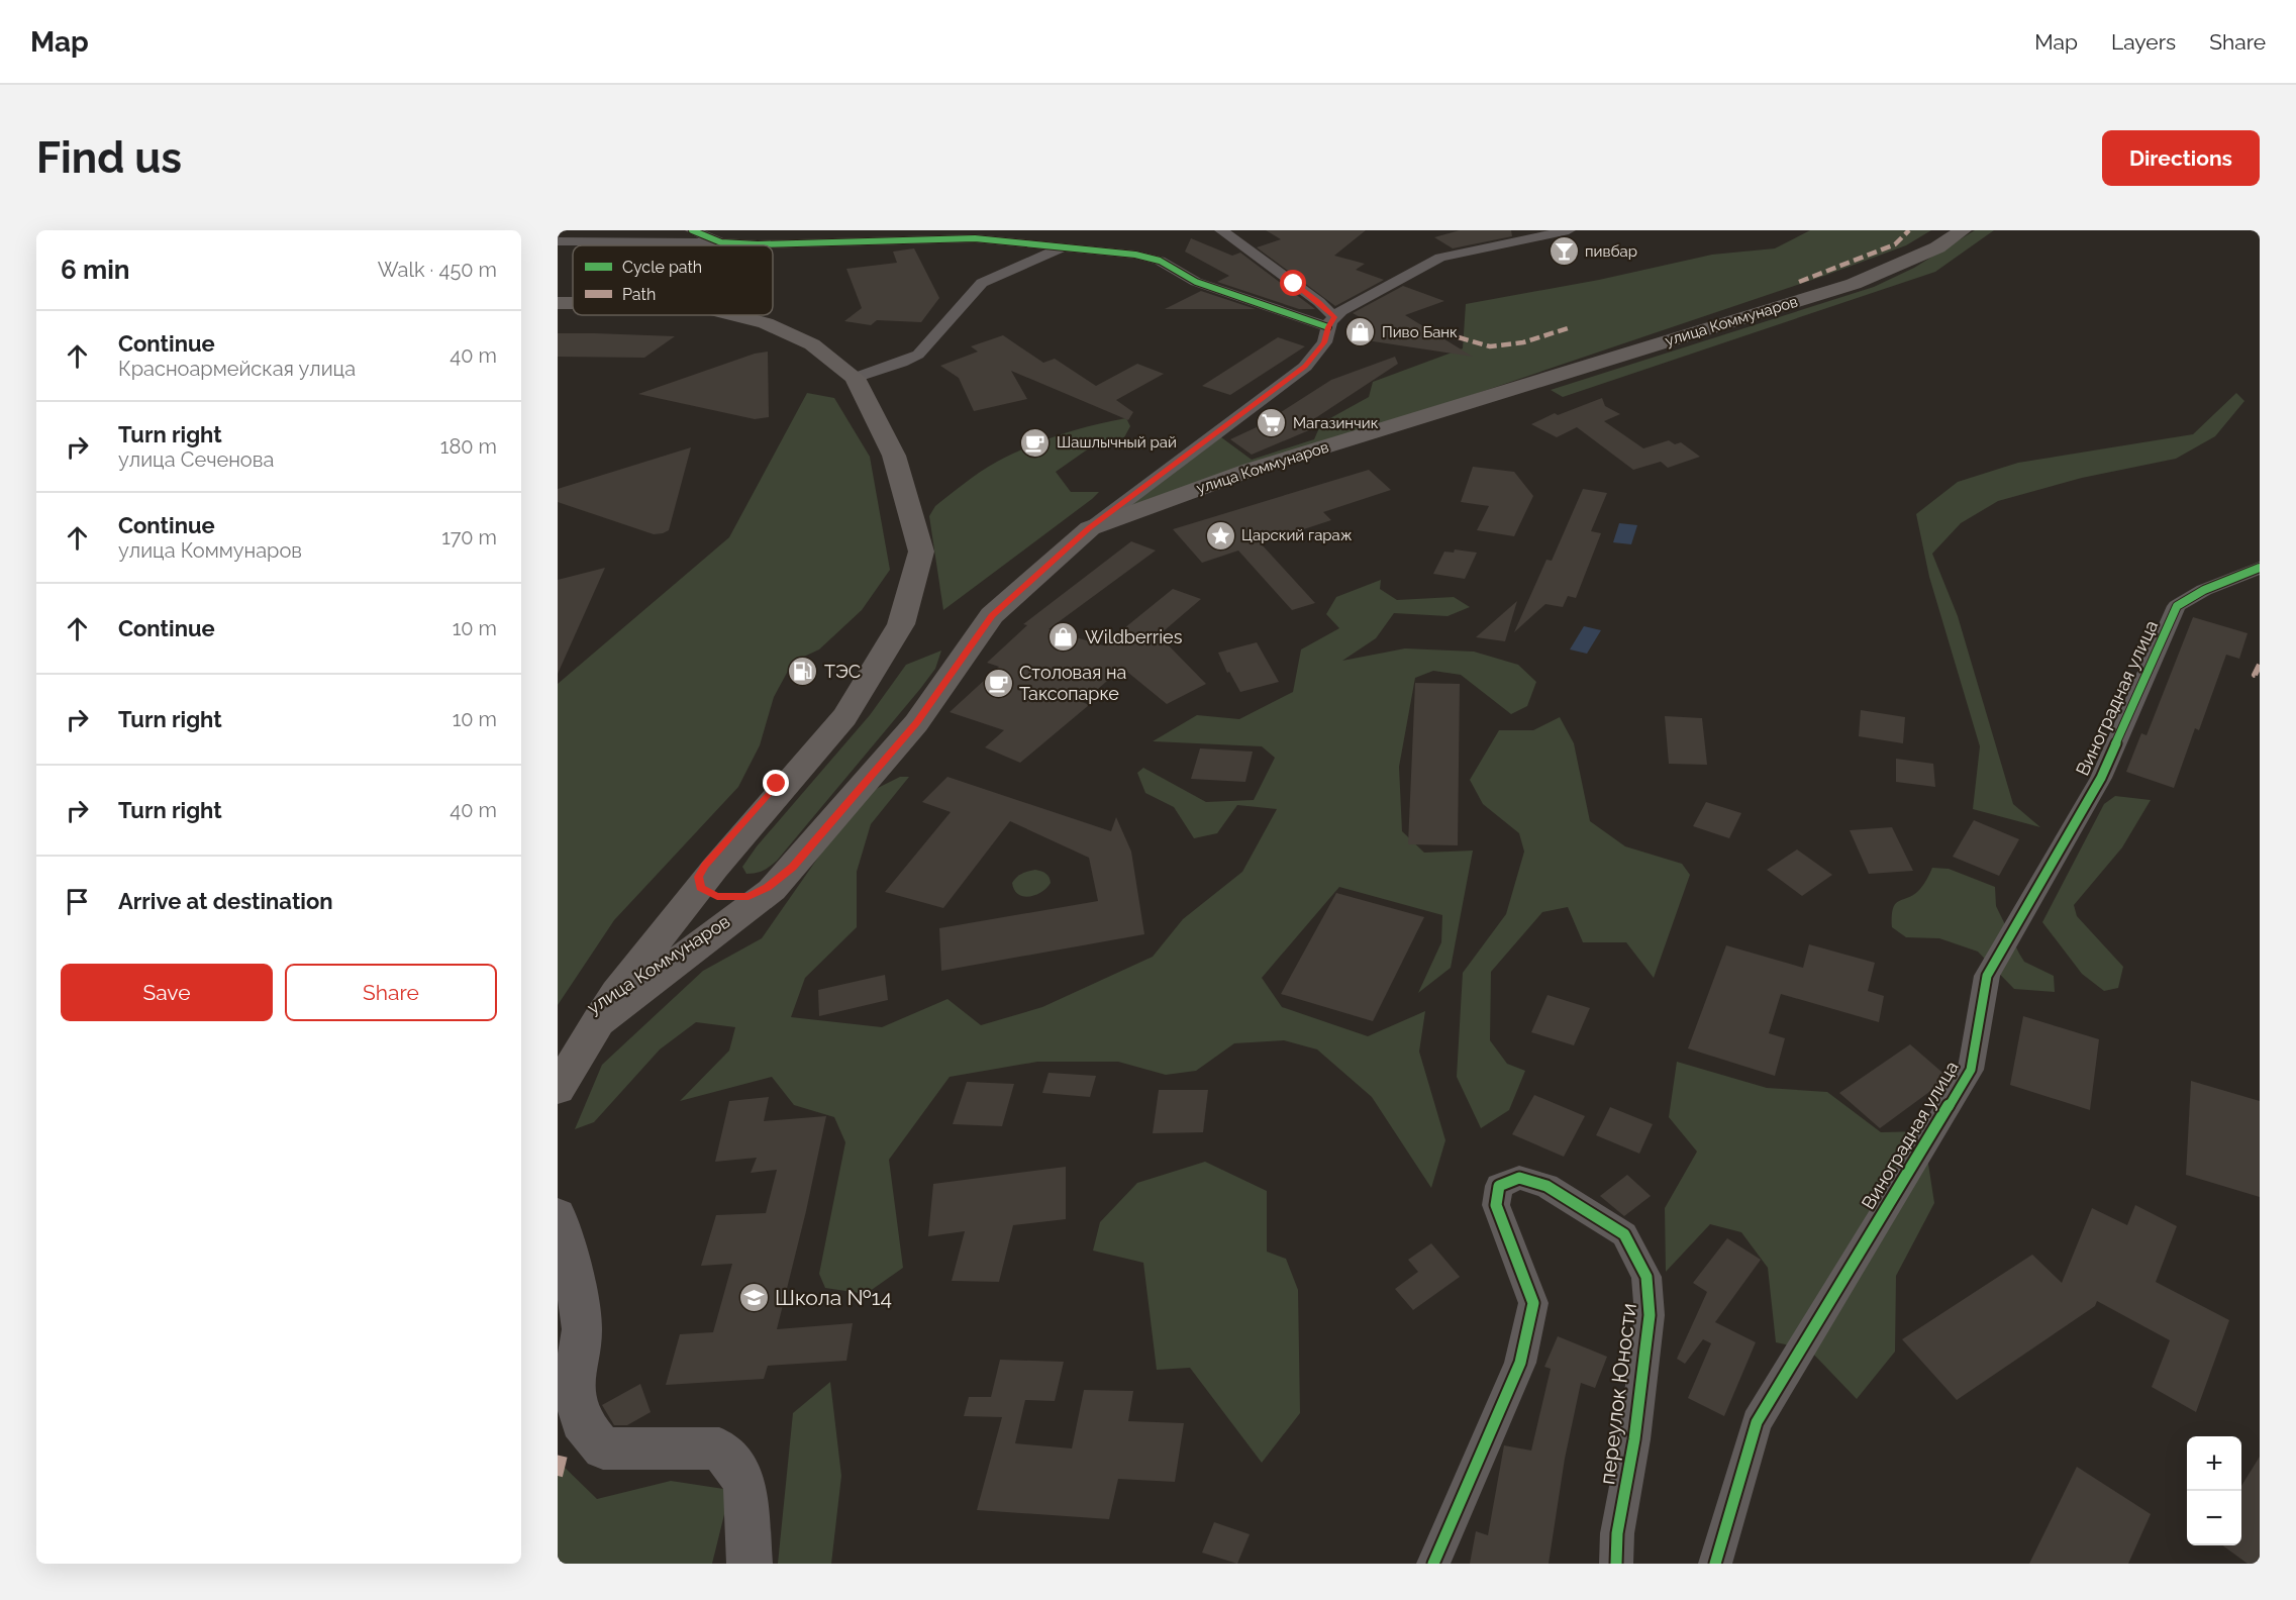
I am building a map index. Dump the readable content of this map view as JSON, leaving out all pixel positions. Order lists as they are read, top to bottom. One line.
{"streets":{"main road":["улица Коммунаров"],"street":["Виноградная улица","переулок Юности"]},"places":{"bar":["пивбар"],"shop":["Пиво Банк","Wildberries"],"supermarket":["Магазинчик"],"cafe":["Шашлычный рай","Столовая на Таксопарке"],"place":["Царский гараж"],"fuel station":["ТЭС"],"school or university":["Школа №14"]},"legend":["Cycle path","Path"],"page":{"header":"Map","nav":["Map","Layers","Share"],"buttons":["Directions",["Save","Share"]],"title":"Find us","heading":["6 min","Walk · 450 m"],"list":[["Continue","Красноармейская улица","40 m"],["Turn right","улица Сеченова","180 m"],["Continue","улица Коммунаров","170 m"],["Continue","10 m"],["Turn right","10 m"],["Turn right","40 m"],"Arrive at destination"],"map_buttons":["+","−"]}}
